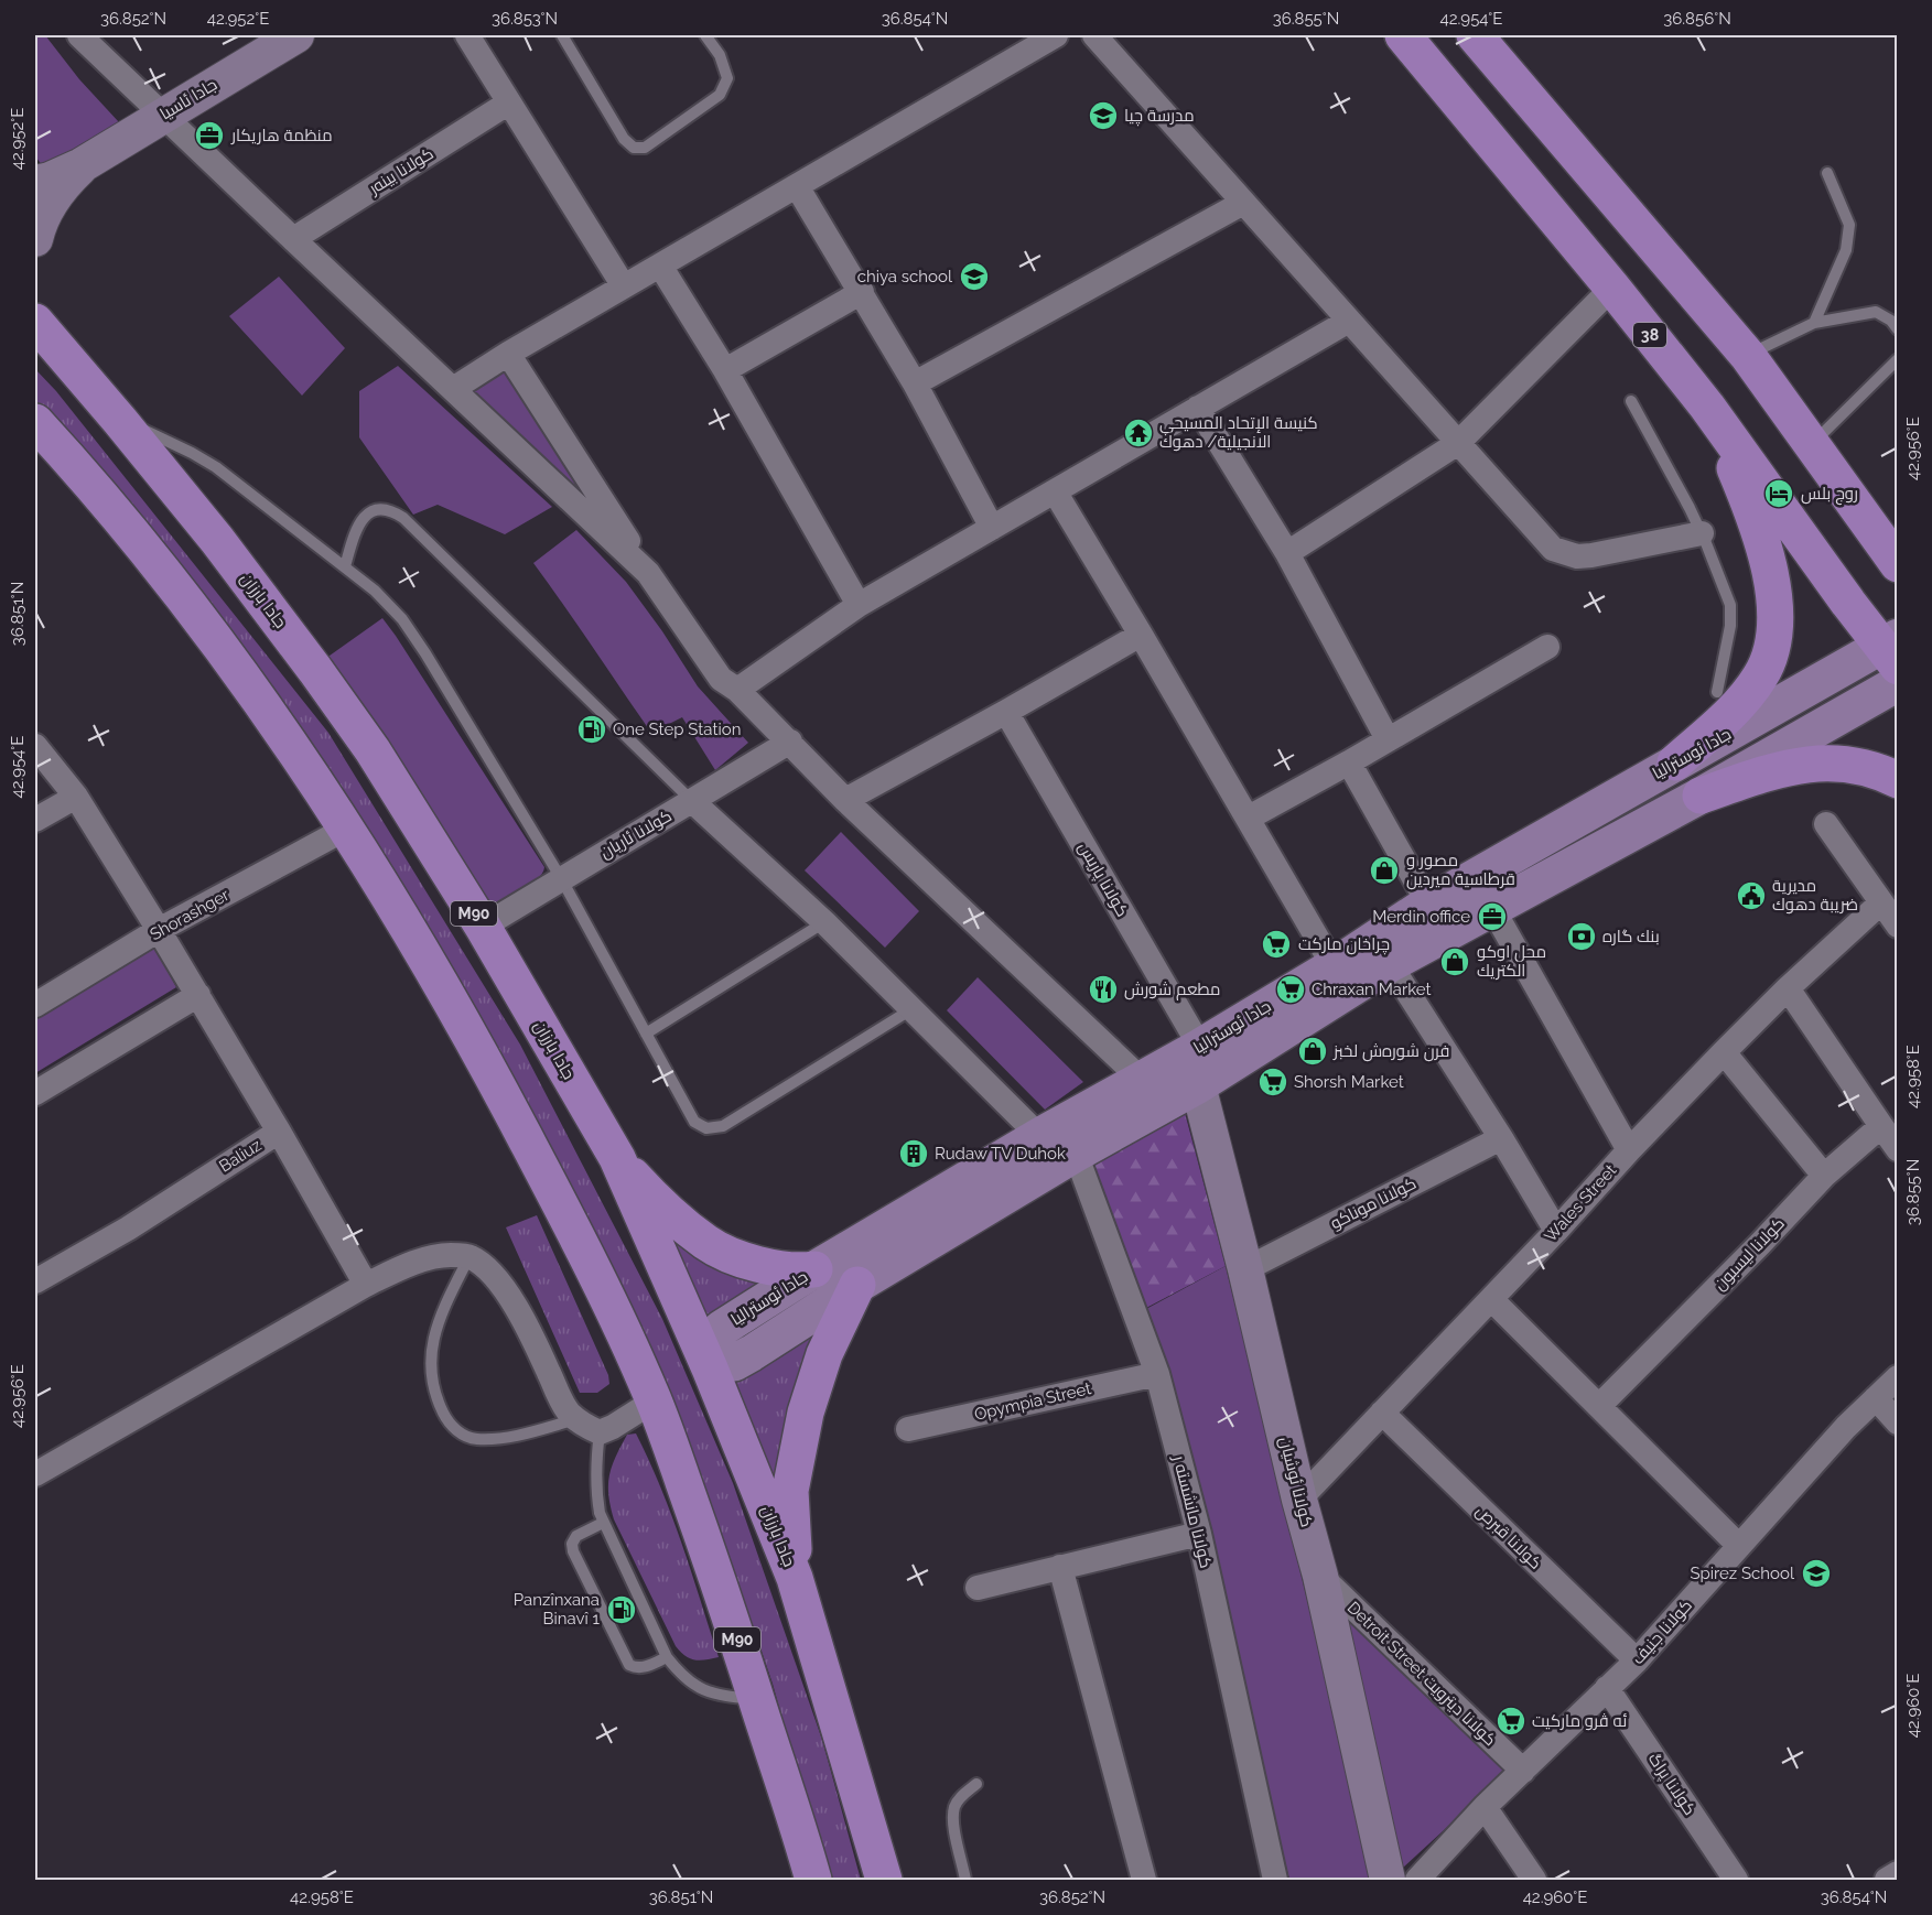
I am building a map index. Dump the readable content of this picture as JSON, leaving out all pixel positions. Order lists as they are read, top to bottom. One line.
{"streets":{"highway":["38","جادا بارزان","M90"],"main road":["جادا ئوسترالیا"],"street":["جادا ئاسيا","كولانا بینه‌ر","كولانا ئاريان","كولانا پاریس","Shorashger","Baliuz","كولانا موناكو","Wales Street","كولانا ليسبون","Opympia Street","كولانا ئوشيان","كولانا مانشسته ر","كولانا قبرص","كولانا جنيف","Detroit Street كولانا ديترويت","كولانا پراگ"]},"crossings":[["38","جادا ئوسترالیا"],["جادا بارزان","كولانا ئاريان"],["جادا ئوسترالیا","كولانا پاریس"],["جادا ئوسترالیا","كولانا ئوشيان"],["جادا ئوسترالیا","كولانا مانشسته ر"],["M90","Shorashger"],["Shorashger","Baliuz"],["كولانا موناكو","كولانا ئوشيان"],["Wales Street","كولانا ئوشيان"],["Wales Street","كولانا قبرص"],["Opympia Street","كولانا مانشسته ر"],["كولانا ئوشيان","Detroit Street كولانا ديترويت"],["كولانا قبرص","كولانا جنيف"],["كولانا جنيف","Detroit Street كولانا ديترويت"],["كولانا جنيف","كولانا پراگ"]],"places":{"school or university":["مدرسة چيا","chiya school","Spirez School"],"office":["منظمة هاريكار","Merdin office"],"temple":["كنيسة الإتحاد المسيحي الانجيلية/ دهوك"],"hotel":["روج بلس"],"fuel station":["One Step Station","Panzînxana Binavî 1"],"shop":["مصور و قرطاسية ميردين","محل اوكو الكتريك","فرن شوره‌ش لخبز"],"public building":["مديرية ضريبة دهوك"],"bank":["بنك گاره"],"supermarket":["چراخان ماركت","Chraxan Market","Shorsh Market","ئه ڤرو ماركيت"],"restaurant":["مطعم شورش"],"building":["Rudaw TV Duhok"]},"coordinates":["36.852°N","42.952°E","36.853°N","36.854°N","36.855°N","42.954°E","36.856°N","42.956°E","36.851°N","42.958°E","42.960°E"]}
